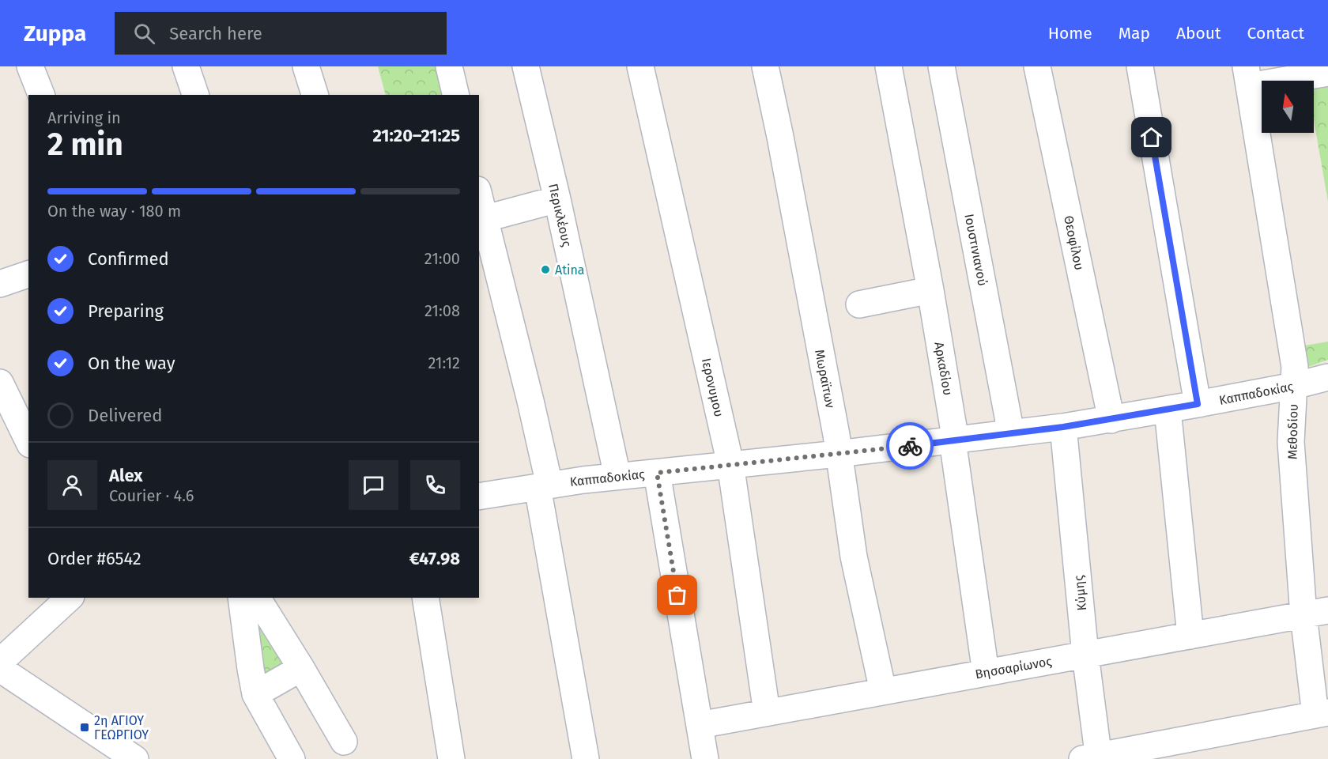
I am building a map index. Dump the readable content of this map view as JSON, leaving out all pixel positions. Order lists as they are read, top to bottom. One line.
{"streets":{"street":["Περικλέους","Θεοφίλου","Ιουστινιανού","Αρκαδίου","Μωραϊτων","Ιερονυμου","Καππαδοκίας","Μεθοδίου","Κύμης","Βησσαρίωνος"]},"crossings":[["Περικλέους","Καππαδοκίας"],["Θεοφίλου","Καππαδοκίας"],["Ιουστινιανού","Καππαδοκίας"],["Αρκαδίου","Καππαδοκίας"],["Αρκαδίου","Βησσαρίωνος"],["Μωραϊτων","Καππαδοκίας"],["Μωραϊτων","Βησσαρίωνος"],["Ιερονυμου","Καππαδοκίας"],["Ιερονυμου","Βησσαρίωνος"],["Καππαδοκίας","Μεθοδίου"],["Καππαδοκίας","Κύμης"],["Μεθοδίου","Βησσαρίωνος"],["Κύμης","Βησσαρίωνος"]],"places":{"other":["Atina"],"transit":["2η ΑΓΙΟΥ ΓΕΩΡΓΙΟΥ"]},"north":"top","page":{"header":"Zuppa","search":"Search here","nav":["Home","Map","About","Contact"],"heading":["2 min","Arriving in","21:20–21:25"],"panel":["Alex","Courier · 4.6","Order #6542","€47.98"],"bar":"On the way · 180 m","list":[["Confirmed","21:00"],["Preparing","21:08"],["On the way","21:12"],"Delivered"]}}
